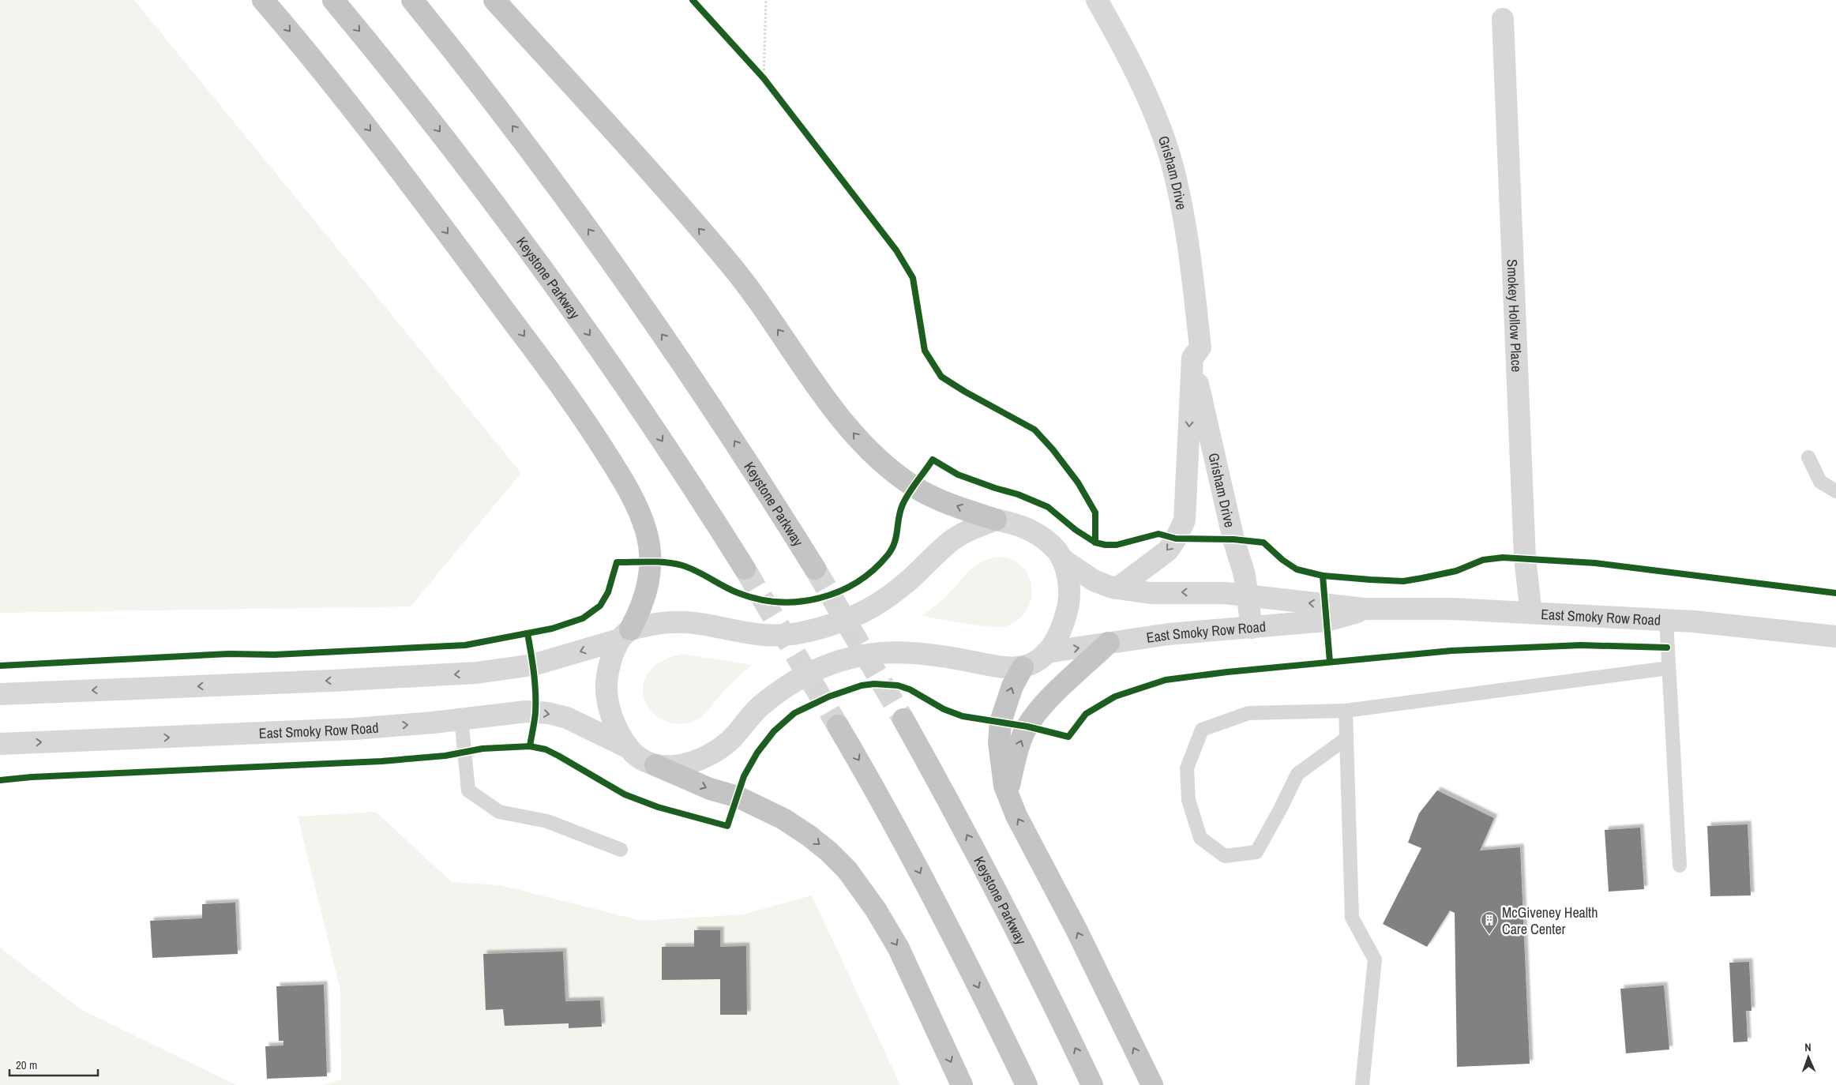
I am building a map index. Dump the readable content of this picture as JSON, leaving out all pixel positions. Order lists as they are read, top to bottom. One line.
{"streets":{"highway":["Keystone Parkway"],"street":["Grisham Drive","Smokey Hollow Place","East Smoky Row Road"]},"crossings":[["Grisham Drive","East Smoky Row Road"],["Smokey Hollow Place","East Smoky Row Road"]],"places":{"building":["McGiveney Health Care Center"]},"scale_bar":"20 m","north":"top"}
